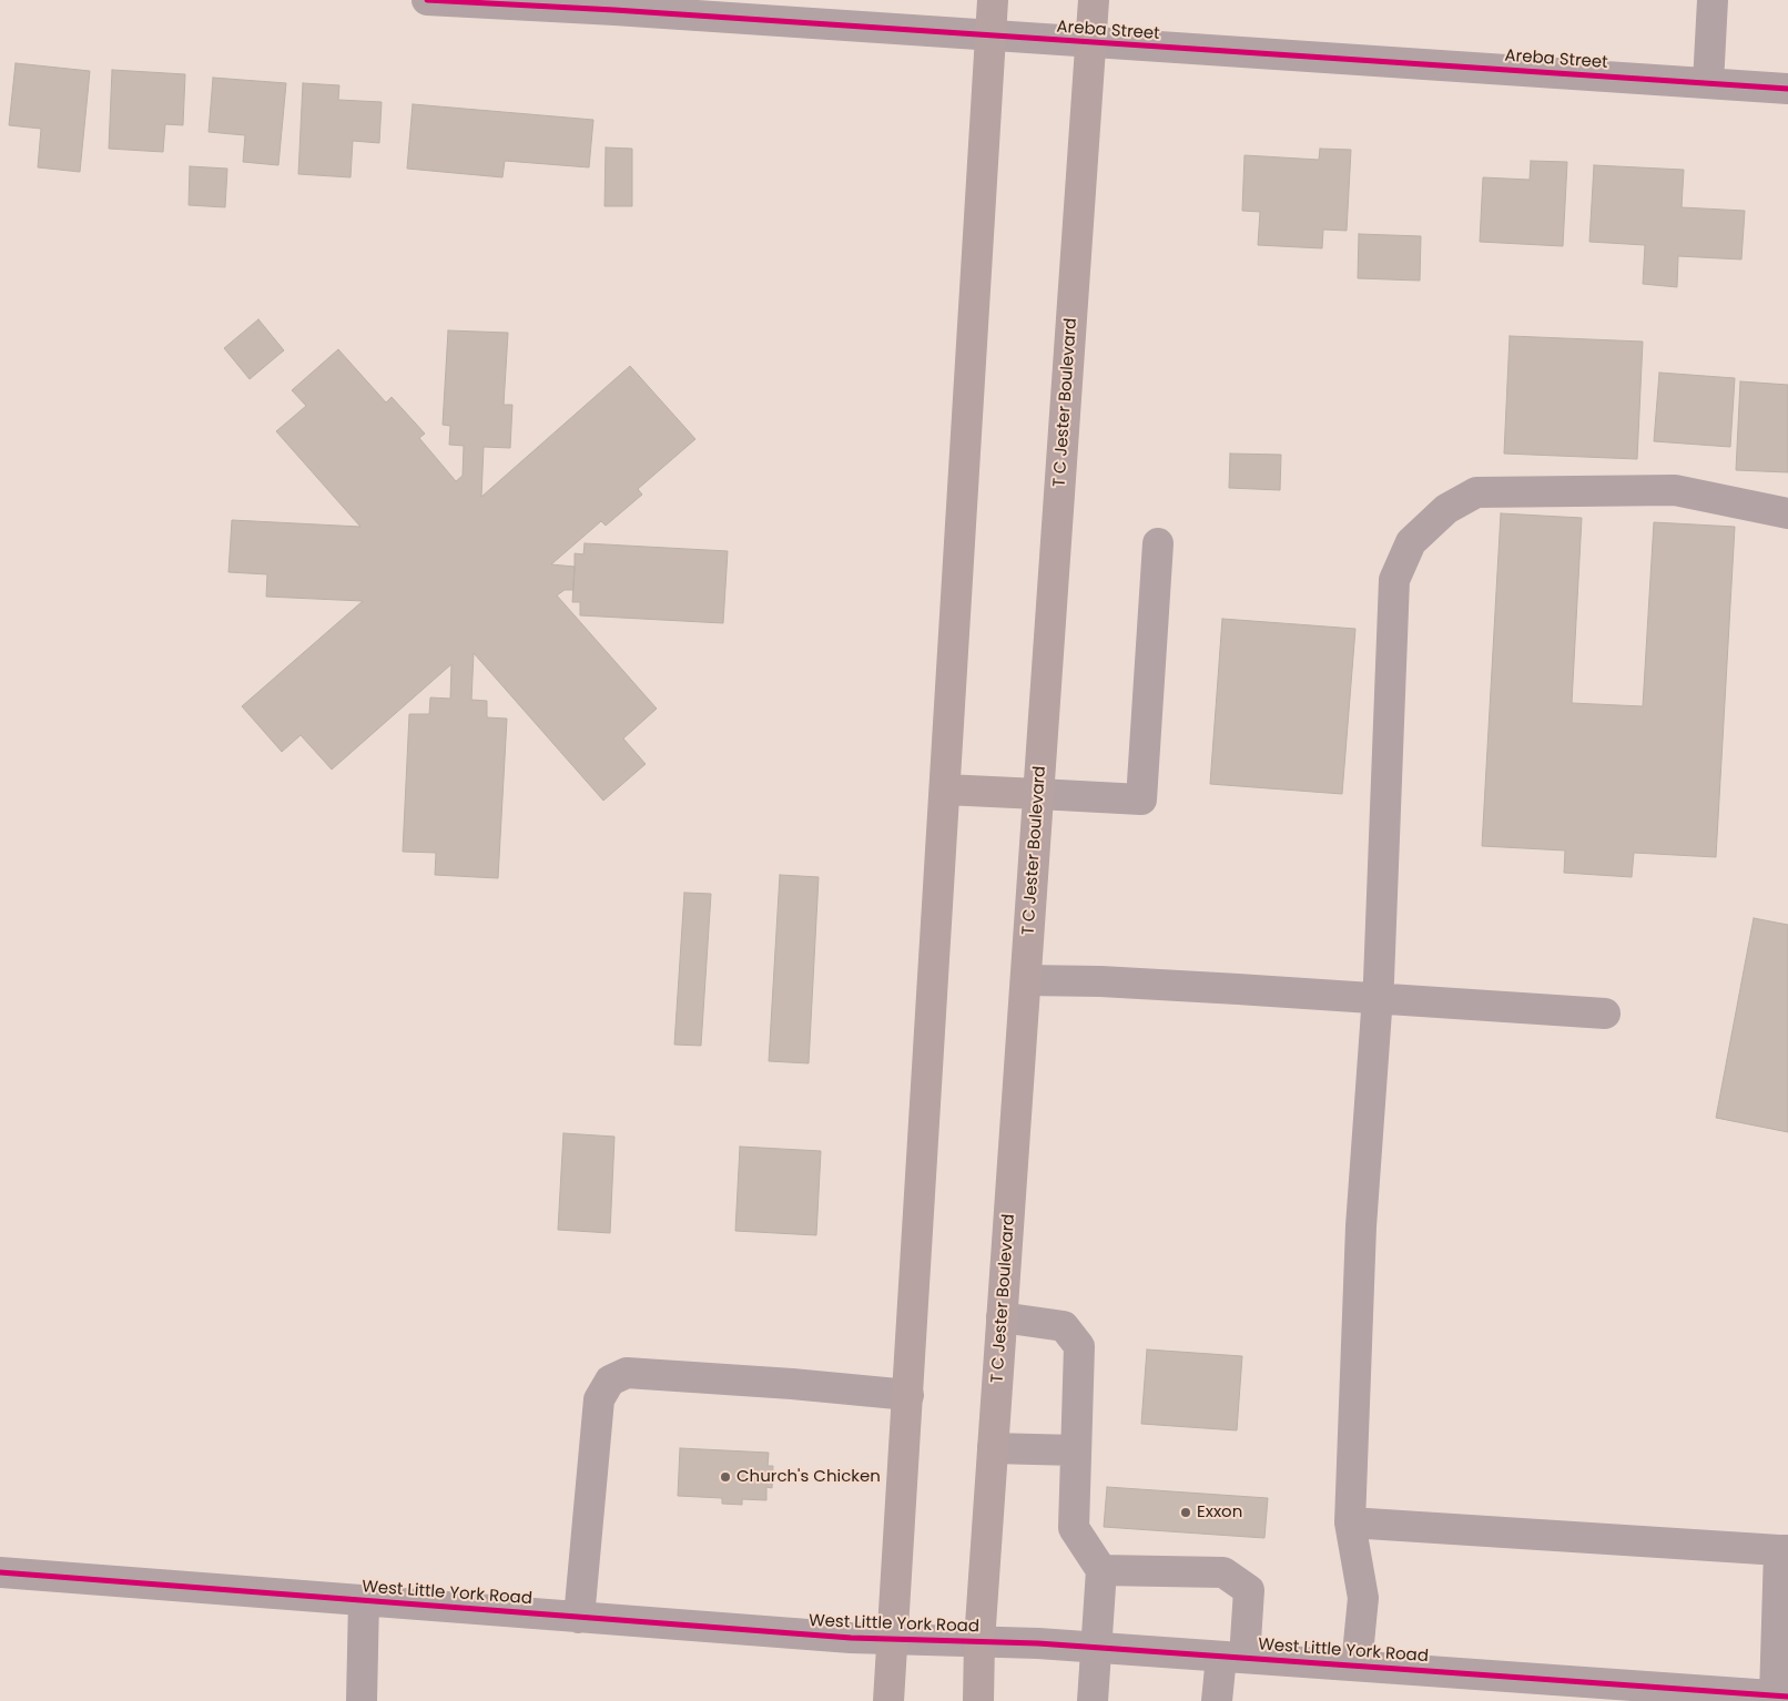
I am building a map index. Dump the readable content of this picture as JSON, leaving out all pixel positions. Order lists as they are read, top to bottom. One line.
{"streets":{"main road":["T C Jester Boulevard"],"street":["Areba Street","West Little York Road"]},"crossings":[["Areba Street","T C Jester Boulevard"],["T C Jester Boulevard","West Little York Road"]],"places":["Church's Chicken","Exxon"]}
